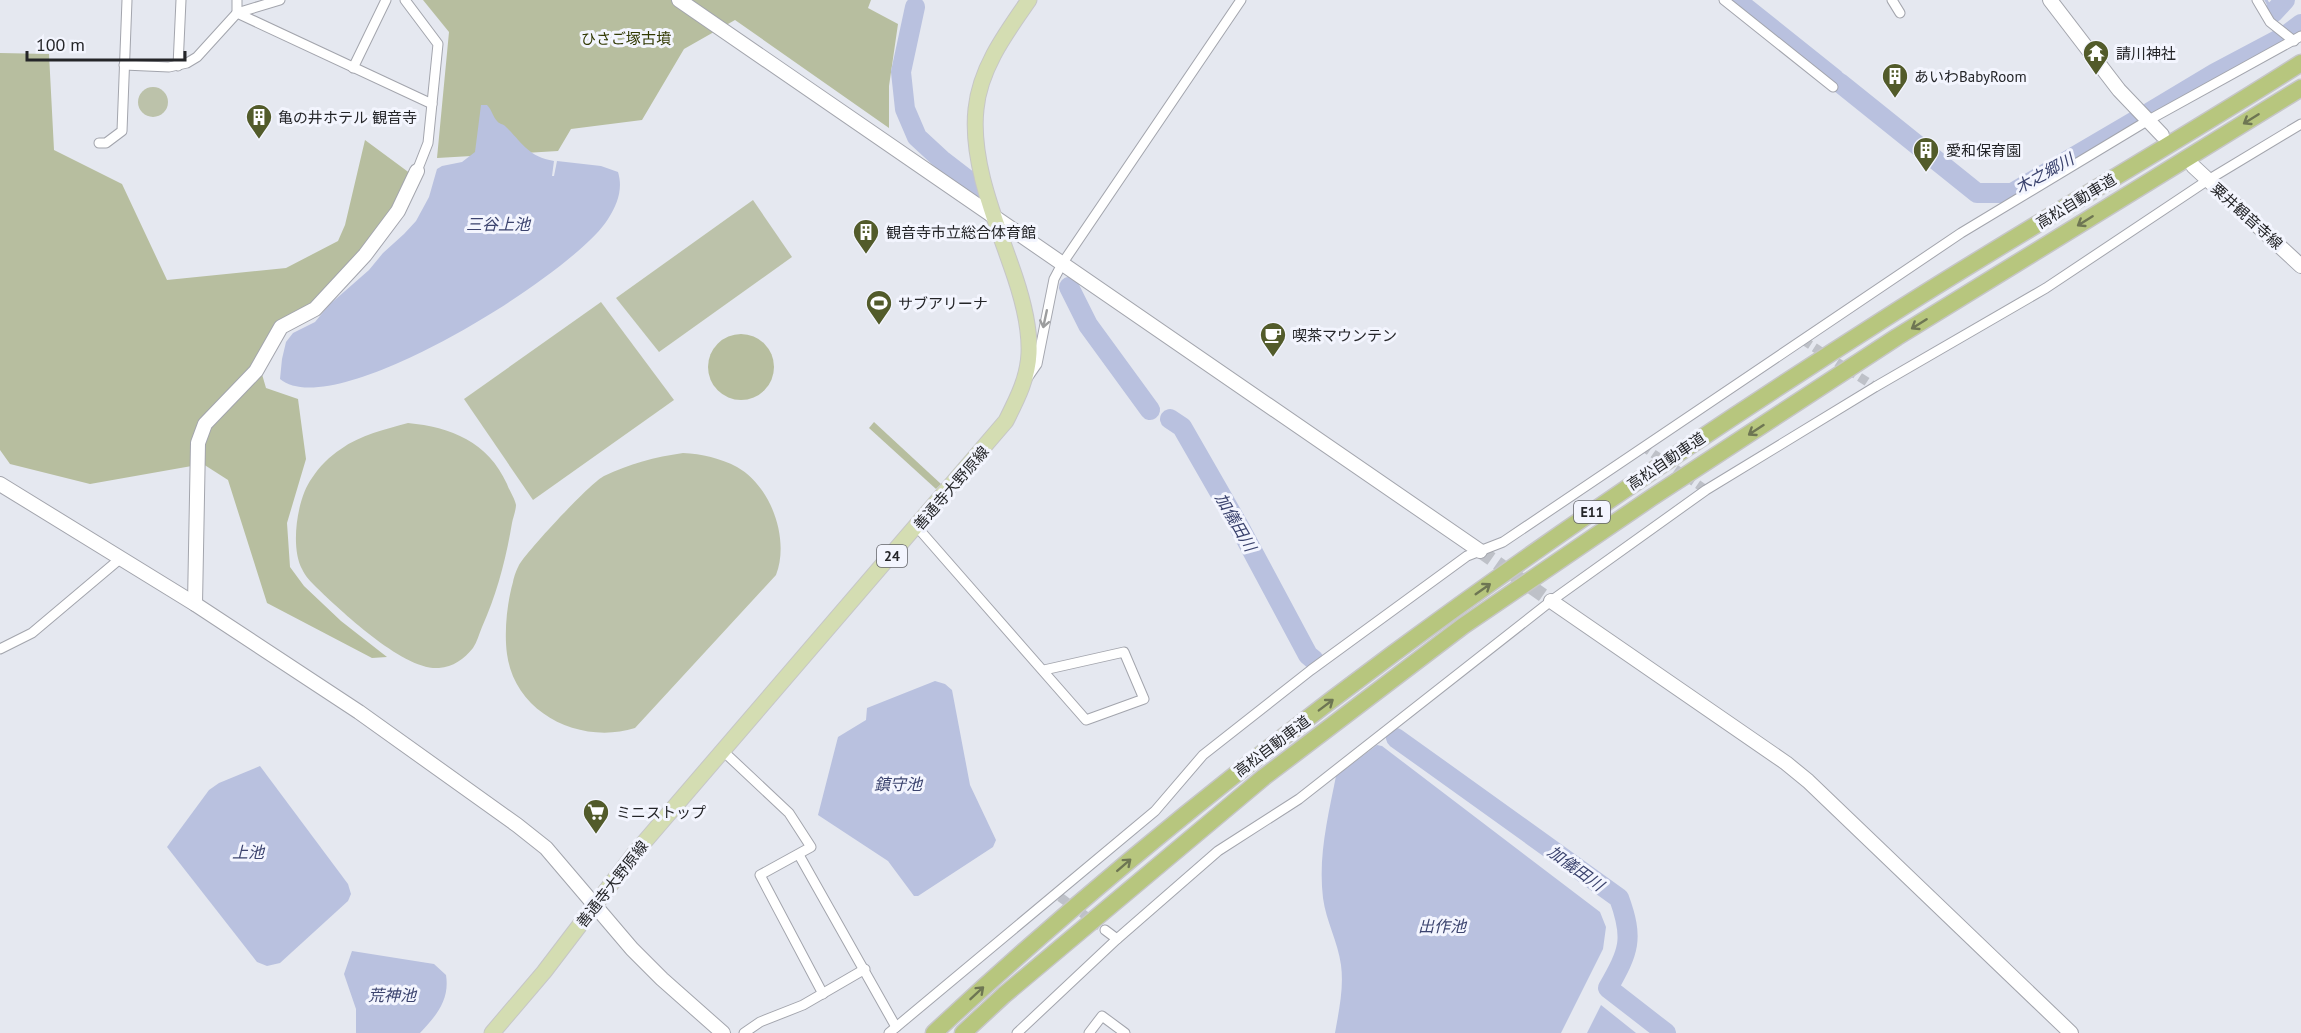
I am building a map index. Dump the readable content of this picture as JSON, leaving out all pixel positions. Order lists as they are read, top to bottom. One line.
{"streets":{"highway":["高松自動車道","E11"],"main road":["善通寺大野原線","24"],"street":["粟井観音寺線"]},"water":["木之郷川","三谷上池","加儀田川","鎮守池","上池","出作池","荒神池"],"parks":["ひさご塚古墳"],"places":{"temple":["請川神社"],"building":["あいわBabyRoom","亀の井ホテル 観音寺","愛和保育園","観音寺市立総合体育館"],"sports":["サブアリーナ"],"cafe":["喫茶マウンテン"],"supermarket":["ミニストップ"]},"scale_bar":"100 m"}
